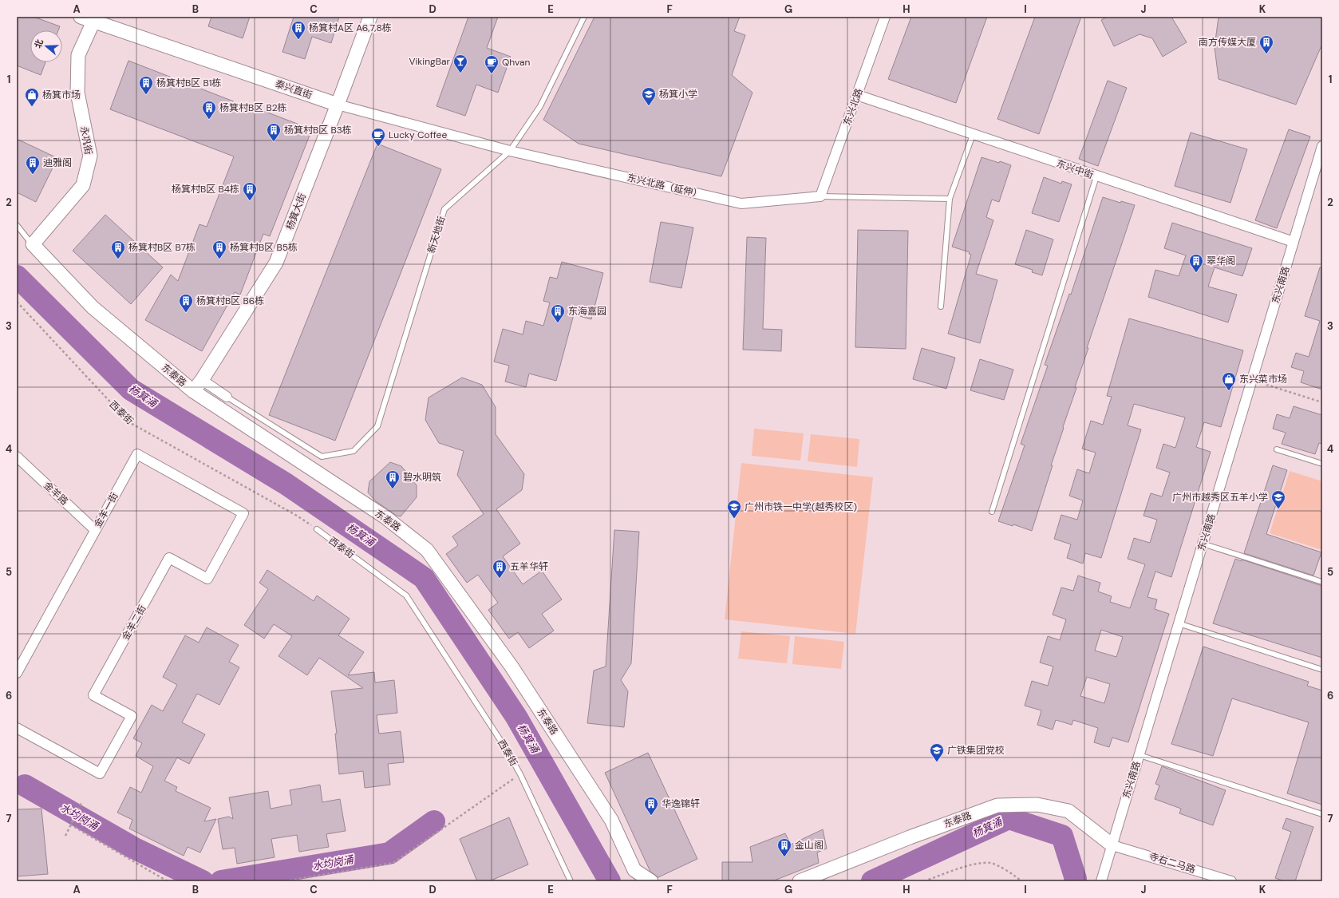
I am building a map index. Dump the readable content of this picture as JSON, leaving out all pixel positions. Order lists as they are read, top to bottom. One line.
{"streets":{"street":["泰兴直街","东兴北路","永巩街","东兴中街","东兴北路（延伸）","杨箕大街","东兴南路","东泰路","金羊路","金羊一街","金羊二街","寺右二马路"],"lane":["新天地街","西泰街"]},"crossings":[["泰兴直街","永巩街"],["泰兴直街","东兴北路（延伸）"],["泰兴直街","杨箕大街"],["泰兴直街","新天地街"],["东兴北路","东兴中街"],["东兴北路","东兴北路（延伸）"],["永巩街","东泰路"],["东兴中街","东兴南路"],["东兴北路（延伸）","新天地街"],["杨箕大街","东泰路"],["东兴南路","东泰路"],["东兴南路","寺右二马路"],["东泰路","寺右二马路"],["金羊路","金羊一街"],["金羊一街","金羊二街"]],"water":["杨箕涌","水均岗涌"],"places":{"building":["杨箕村A区 A6,7,8栋","南方传媒大厦","杨箕村B区 B1栋","杨箕村B区 B2栋","杨箕村B区 B3栋","迪雅阁","杨箕村B区 B4栋","杨箕村B区 B7栋","杨箕村B区 B5栋","翠华阁","杨箕村B区 B6栋","东海嘉园","碧水明筑","五羊华轩","华逸锦轩","金山阁"],"bar":["VikingBar"],"cafe":["Qhvan","Lucky Coffee"],"school or university":["杨箕小学","广州市越秀区五羊小学","广州市铁一中学(越秀校区)","广铁集团党校"],"shop":["杨箕市场","东兴菜市场"]},"north":"left","grid":{"columns":["A","B","C","D","E","F","G","H","I","J","K"],"rows":["1","2","3","4","5","6","7"]}}
